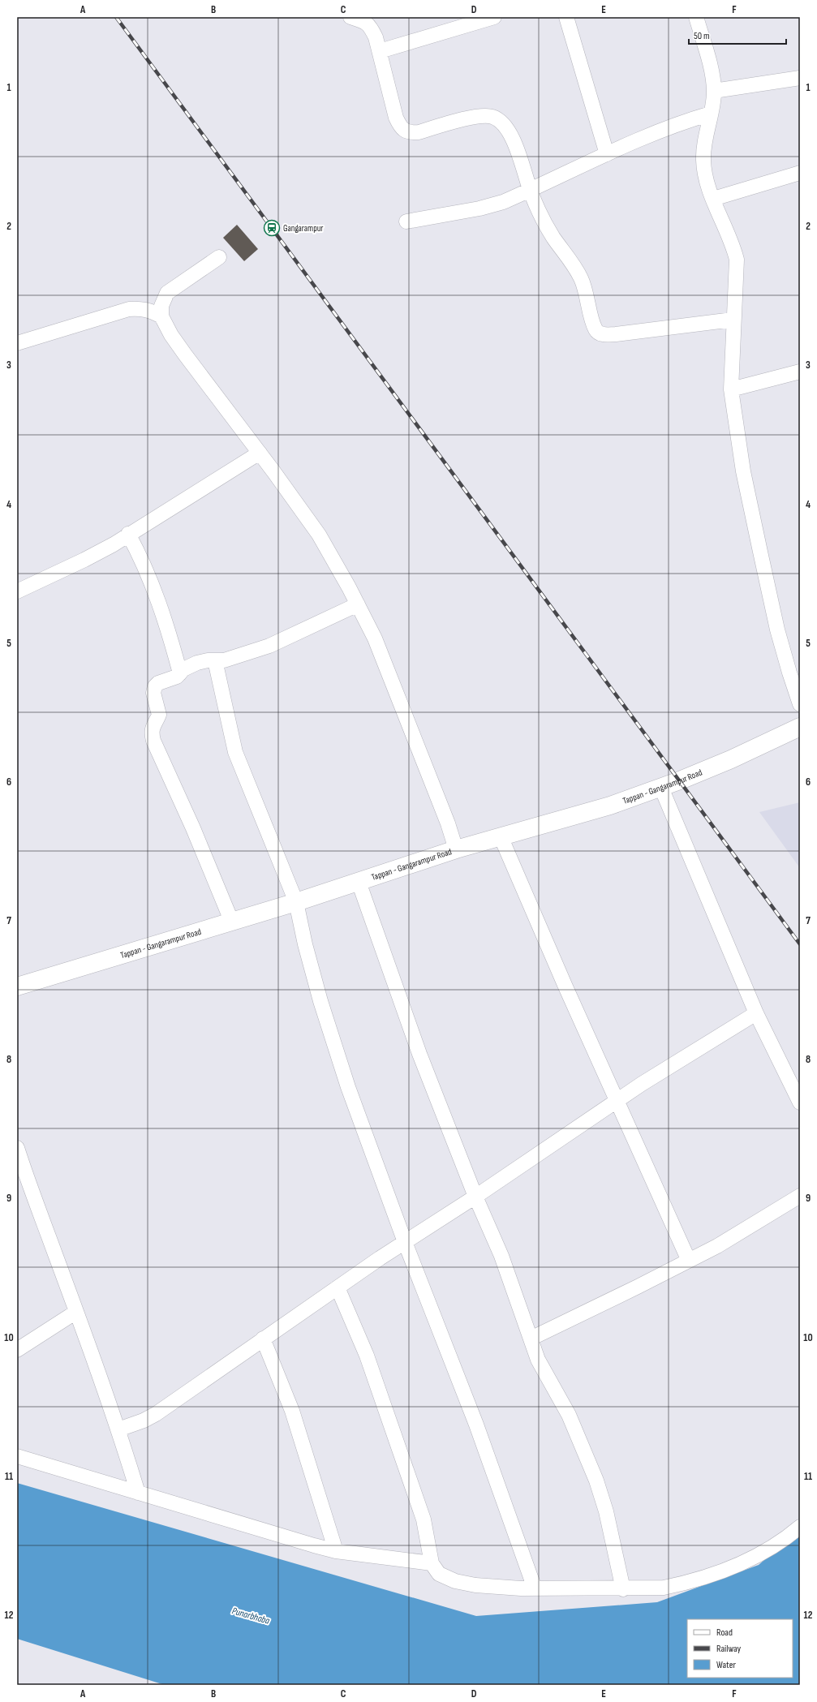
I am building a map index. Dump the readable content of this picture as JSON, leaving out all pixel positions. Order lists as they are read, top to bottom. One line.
{"streets":{"main road":["Tappan - Gangarampur Road"]},"water":["Punarbhaba"],"places":{"station":["Gangarampur"]},"legend":["Road","Railway","Water"],"scale_bar":"50 m","grid":{"columns":["A","B","C","D","E","F"],"rows":["1","2","3","4","5","6","7","8","9","10","11","12"]}}
